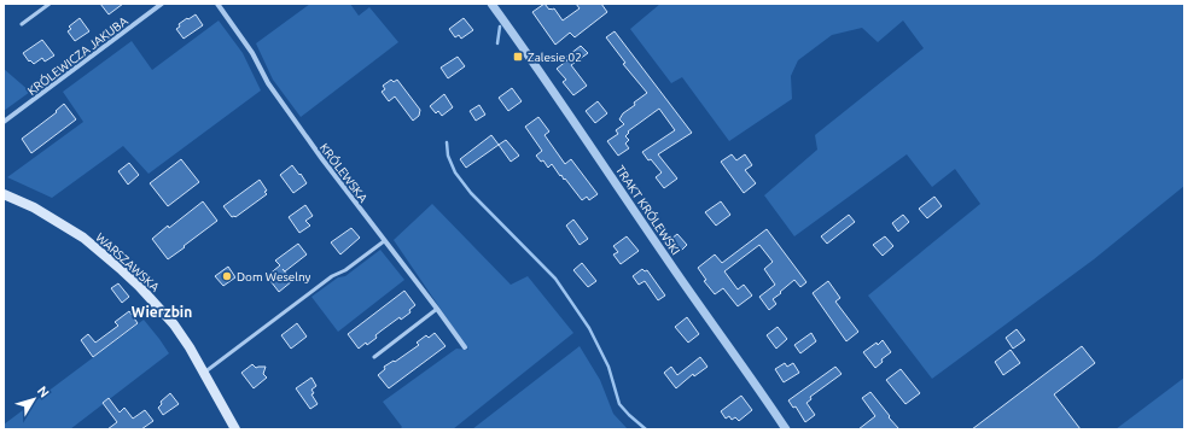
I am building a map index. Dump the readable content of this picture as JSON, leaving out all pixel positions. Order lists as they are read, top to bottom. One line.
{"streets":{"main road":["WARSZAWSKA"],"street":["KRÓLEWICZA JAKUBA","KRÓLEWSKA","TRAKT KRÓLEWSKI"]},"districts":["Wierzbin"],"places":{"transit":["Zalesie 02"],"other":["Dom Weselny"]},"north":"top right"}
